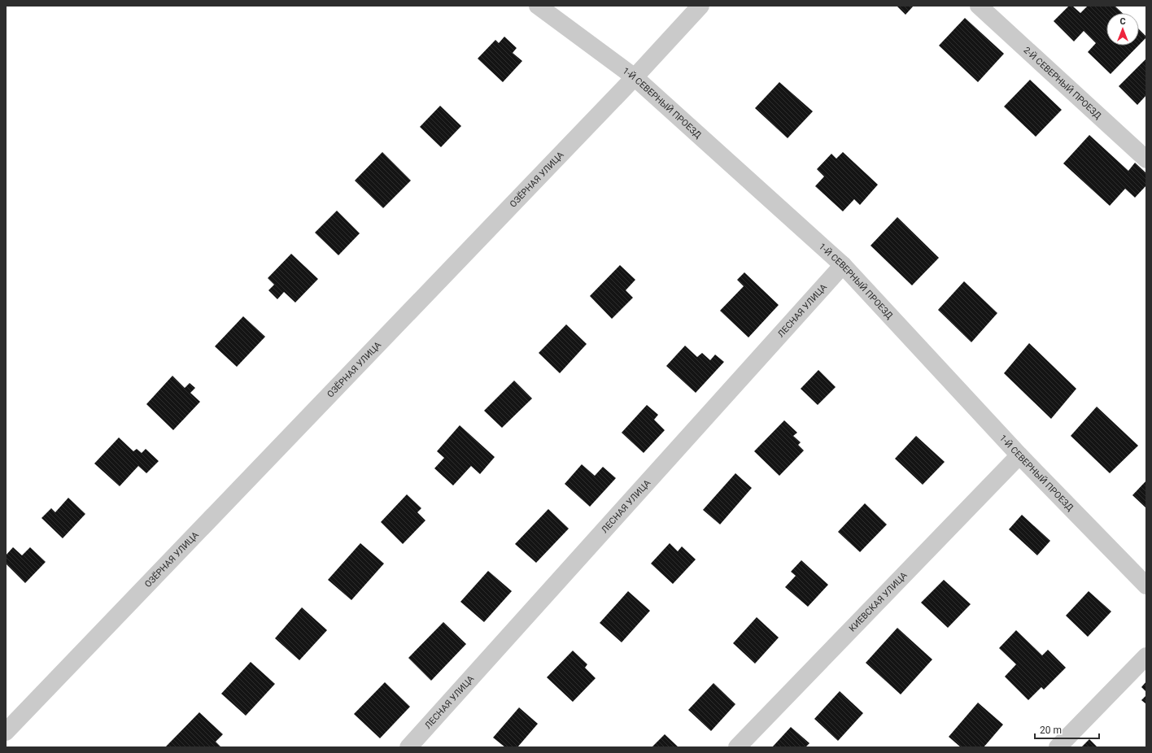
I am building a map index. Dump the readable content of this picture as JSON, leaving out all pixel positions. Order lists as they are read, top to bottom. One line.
{"streets":{"street":["2-Й СЕВЕРНЫЙ ПРОЕЗД","1-Й СЕВЕРНЫЙ ПРОЕЗД","ОЗЁРНАЯ УЛИЦА","ЛЕСНАЯ УЛИЦА","КИЕВСКАЯ УЛИЦА"]},"crossings":[["1-Й СЕВЕРНЫЙ ПРОЕЗД","ОЗЁРНАЯ УЛИЦА"],["1-Й СЕВЕРНЫЙ ПРОЕЗД","ЛЕСНАЯ УЛИЦА"],["1-Й СЕВЕРНЫЙ ПРОЕЗД","КИЕВСКАЯ УЛИЦА"]],"scale_bar":"20 m","north":"top"}
